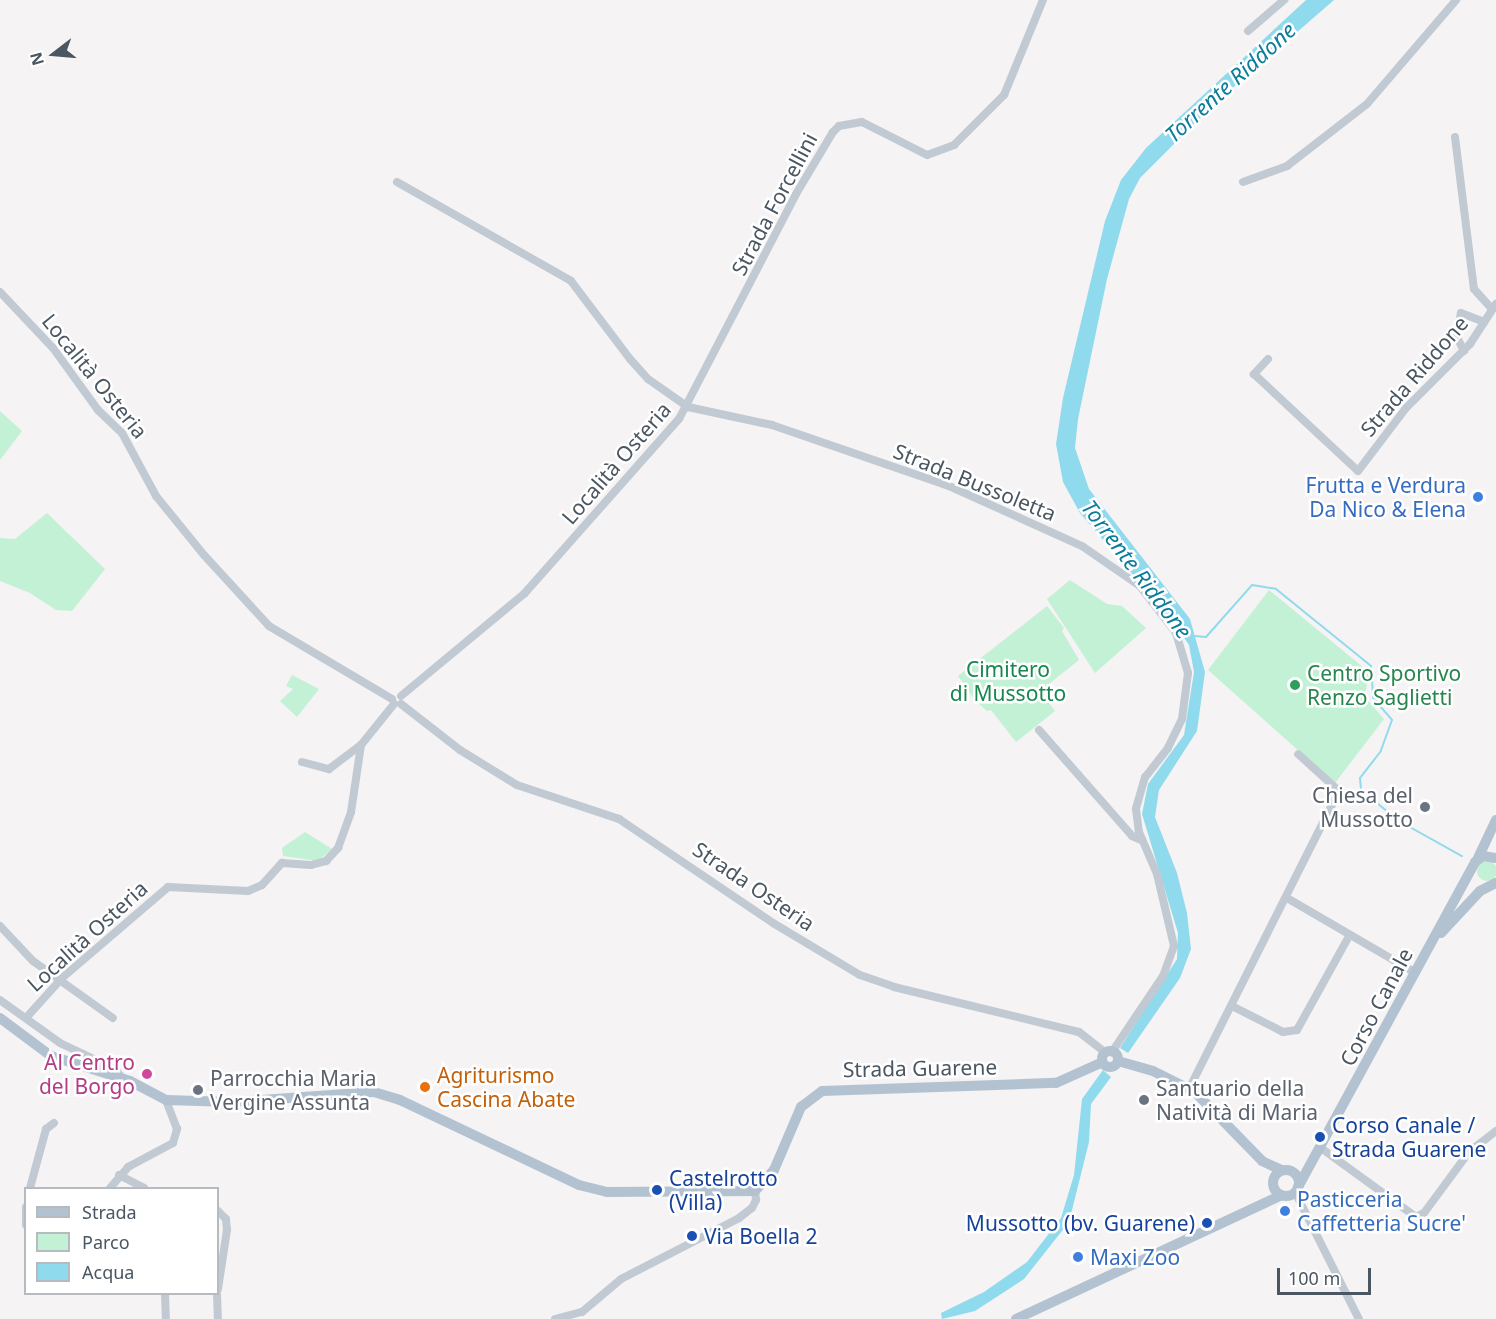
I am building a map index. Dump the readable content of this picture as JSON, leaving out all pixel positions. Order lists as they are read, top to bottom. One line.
{"streets":{"main road":["Corso Canale","Strada Guarene"],"street":["Strada Forcellini","Località Osteria","Strada Riddone","Strada Bussoletta","Strada Osteria"]},"crossings":[["Strada Forcellini","Località Osteria"],["Strada Forcellini","Strada Bussoletta"],["Località Osteria","Strada Bussoletta"],["Località Osteria","Strada Osteria"],["Strada Bussoletta","Strada Osteria"],["Strada Bussoletta","Strada Guarene"],["Strada Osteria","Strada Guarene"]],"water":["Torrente Riddone"],"parks":["Cimitero di Mussotto"],"places":["Frutta e Verdura Da Nico & Elena","Centro Sportivo Renzo Saglietti","Chiesa del Mussotto","Al Centro del Borgo","Agriturismo Cascina Abate","Parrocchia Maria Vergine Assunta","Santuario della Natività di Maria","Corso Canale / Strada Guarene","Castelrotto (Villa)","Pasticceria Caffetteria Sucre'","Mussotto (bv. Guarene)","Via Boella 2","Maxi Zoo"],"legend":["Strada","Parco","Acqua"],"scale_bar":"100 m","north":"left"}
